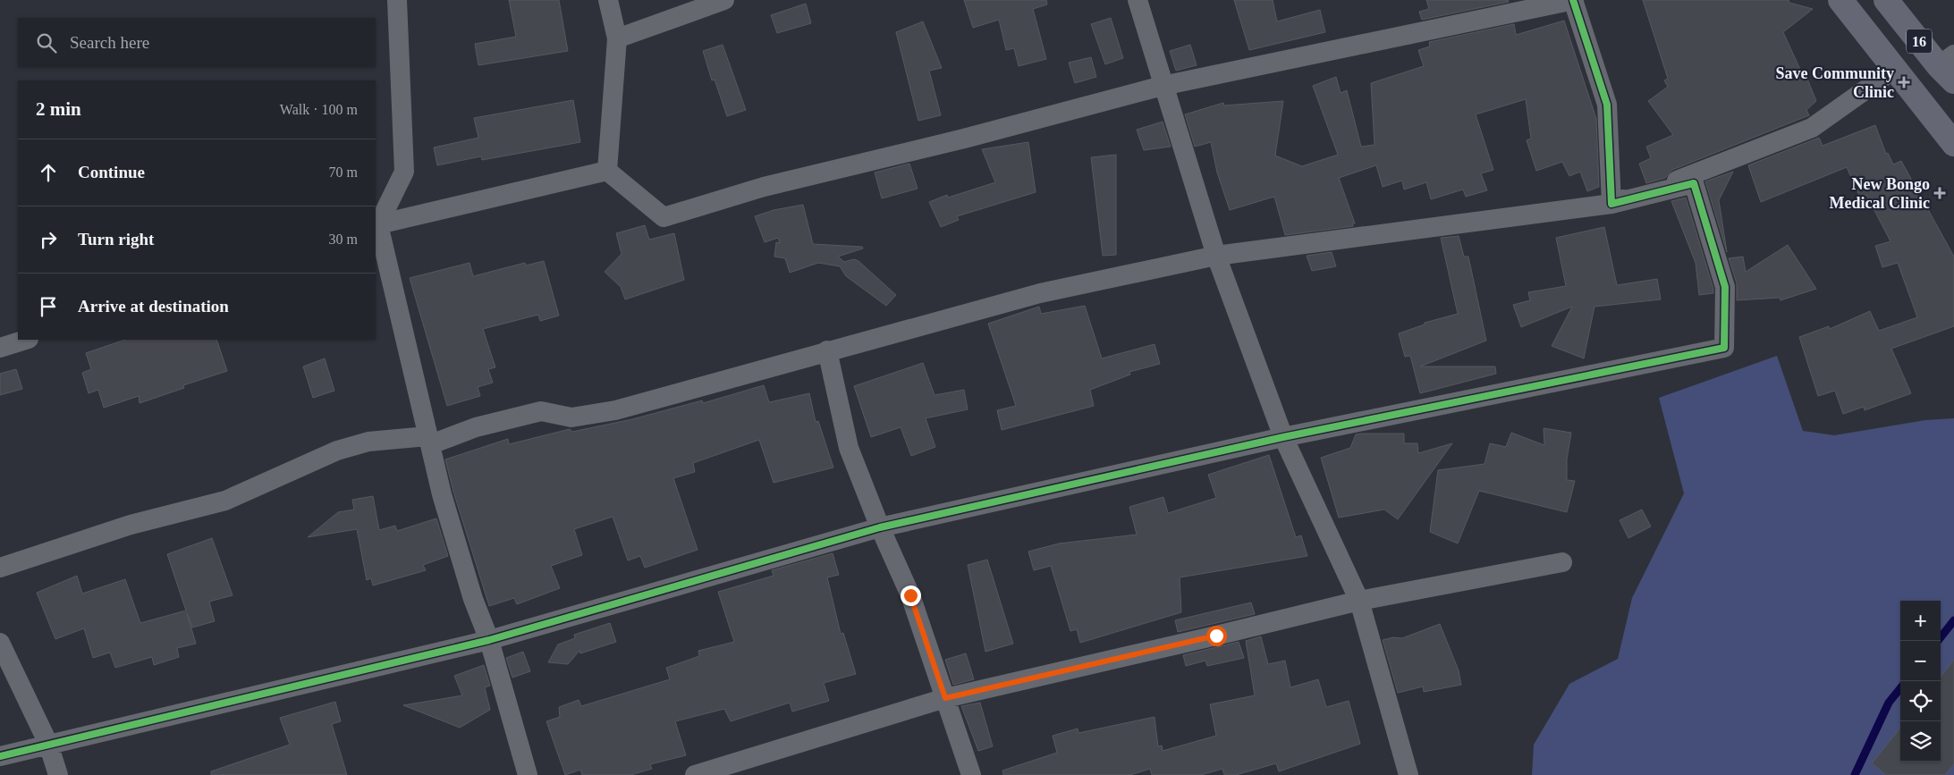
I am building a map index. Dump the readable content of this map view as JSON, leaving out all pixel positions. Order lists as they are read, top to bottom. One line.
{"streets":{"main road":["16"]},"places":{"health":["Save Community Clinic","New Bongo Medical Clinic"]},"page":{"search":"Search here","heading":["2 min","Walk · 100 m"],"list":[["Continue","70 m"],["Turn right","30 m"],"Arrive at destination"],"map_buttons":["+","−"]}}
